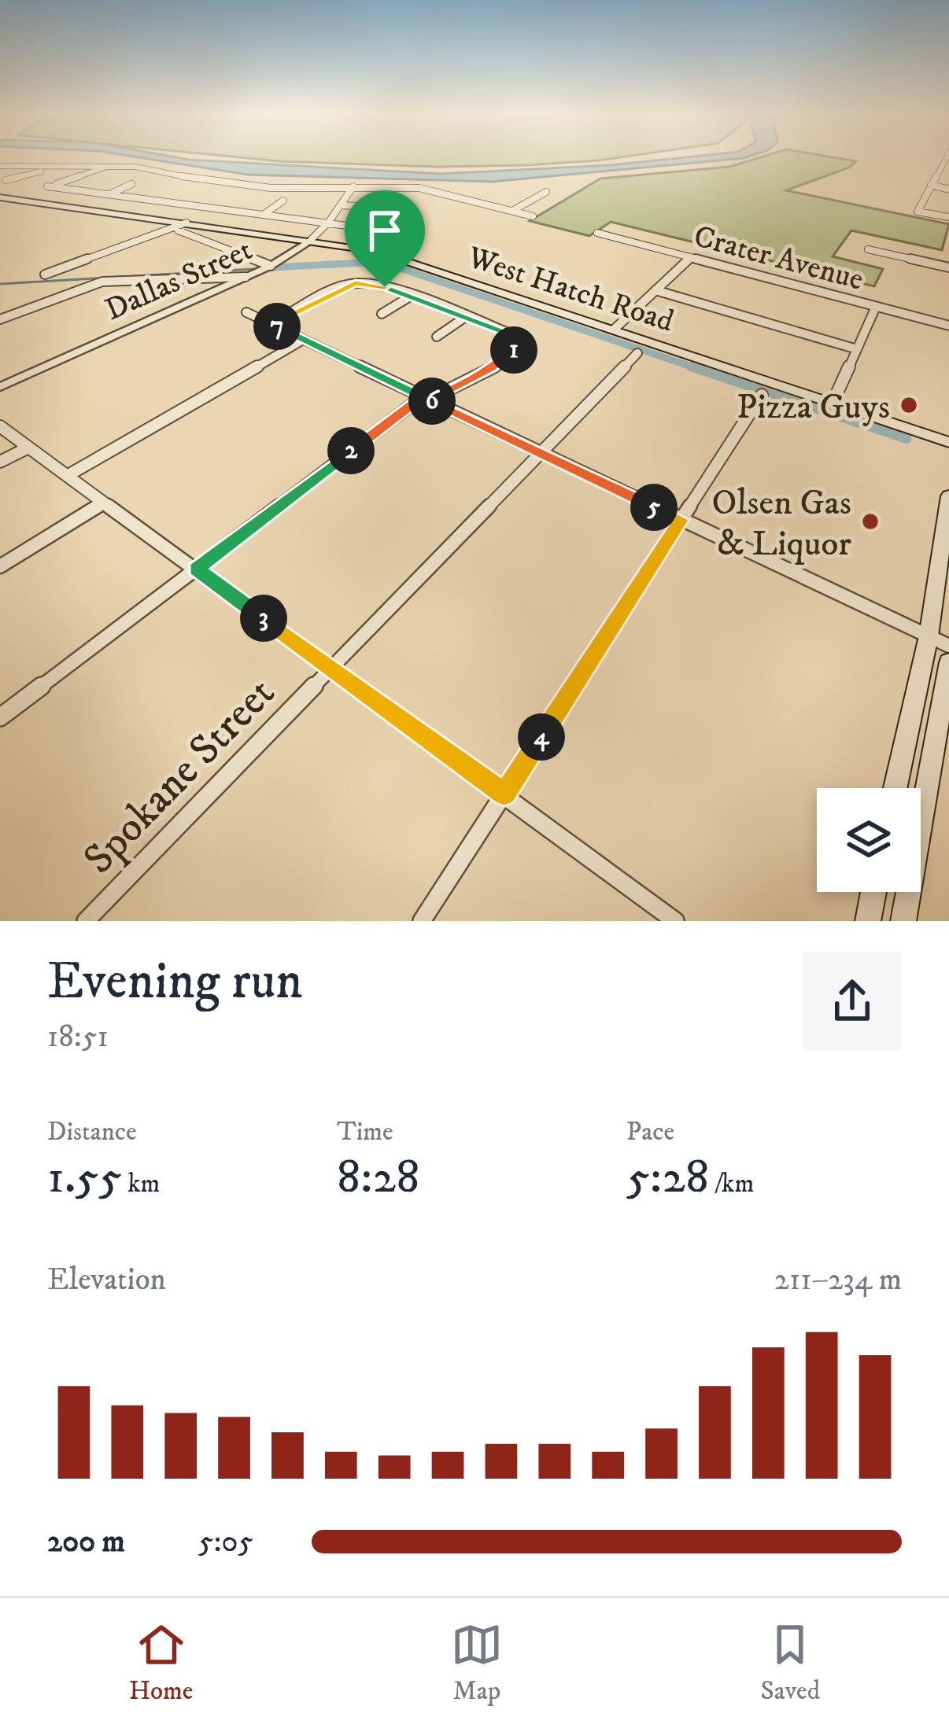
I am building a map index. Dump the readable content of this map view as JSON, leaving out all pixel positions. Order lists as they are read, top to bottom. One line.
{"streets":{"main road":["West Hatch Road"],"street":["Crater Avenue","Dallas Street","Spokane Street"]},"crossings":[["Dallas Street","West Hatch Road"]],"places":["Pizza Guys","Olsen Gas & Liquor"],"page":{"pins":["7","1","6","2","5","3","4"],"heading":["Evening run","18:51"],"stats":[["Distance","1.55 km"],["Time","8:28"],["Pace","5:28 /km"]],"chart":["Elevation","211–234 m"],"list":[{"name":"200 m","note":"5:05"}],"tabs":["Home","Map","Saved"]}}
